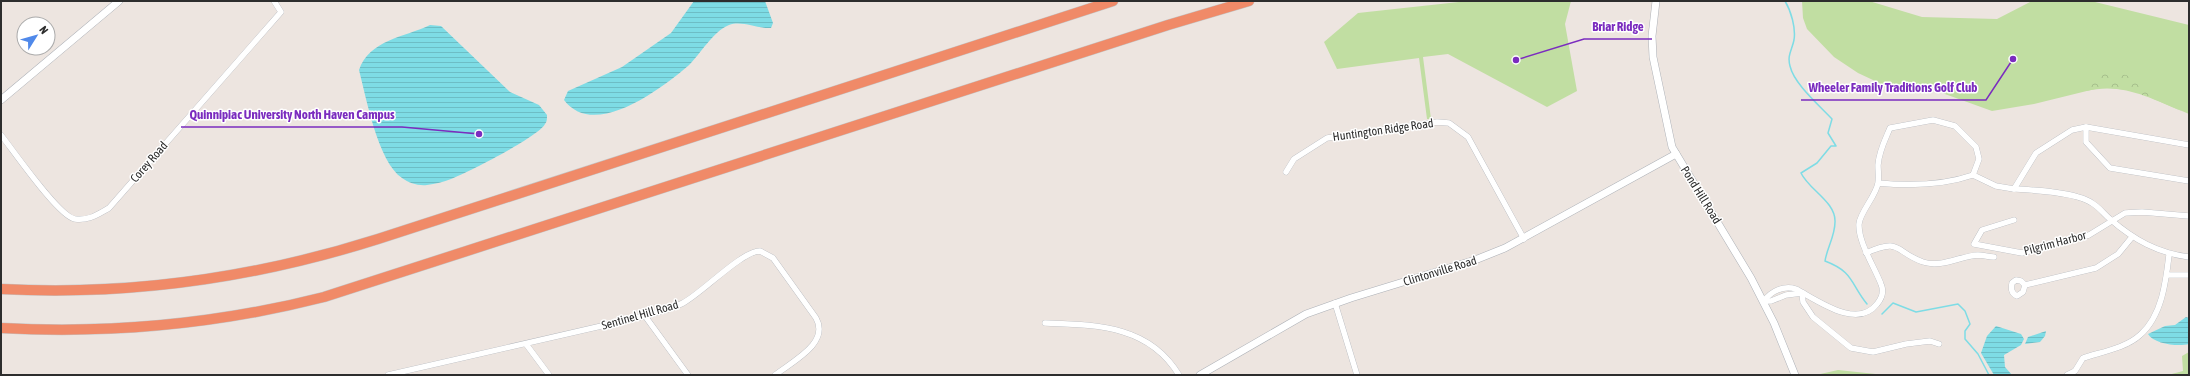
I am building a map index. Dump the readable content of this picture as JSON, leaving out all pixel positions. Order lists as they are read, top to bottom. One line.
{"streets":{"street":["Huntington Ridge Road","Corey Road","Pond Hill Road","Pilgrim Harbor","Clintonville Road","Sentinel Hill Road"]},"crossings":[["Huntington Ridge Road","Clintonville Road"],["Pond Hill Road","Clintonville Road"]],"places":["Wheeler Family Traditions Golf Club","Briar Ridge","Quinnipiac University North Haven Campus"],"north":"top right"}
